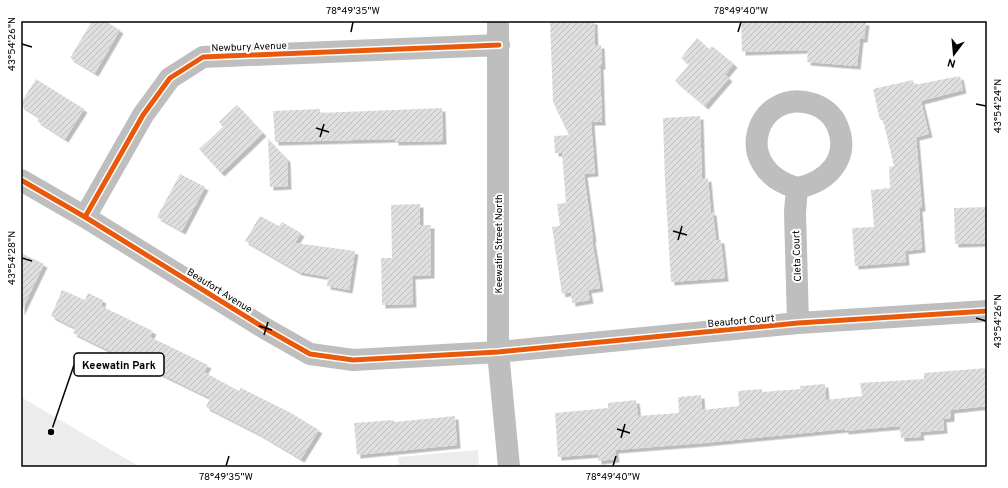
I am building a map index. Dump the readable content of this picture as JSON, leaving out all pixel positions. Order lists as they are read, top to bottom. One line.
{"streets":{"street":["Newbury Avenue","Keewatin Street North","Cleta Court","Beaufort Avenue","Beaufort Court"]},"crossings":[["Newbury Avenue","Keewatin Street North"],["Newbury Avenue","Beaufort Avenue"],["Keewatin Street North","Beaufort Avenue"],["Keewatin Street North","Beaufort Court"],["Cleta Court","Beaufort Court"],["Beaufort Avenue","Beaufort Court"]],"places":["Keewatin Park"],"north":"bottom","coordinates":["78°49'35\"W","78°49'40\"W","43°54'26\"N","43°54'24\"N","43°54'28\"N"]}
